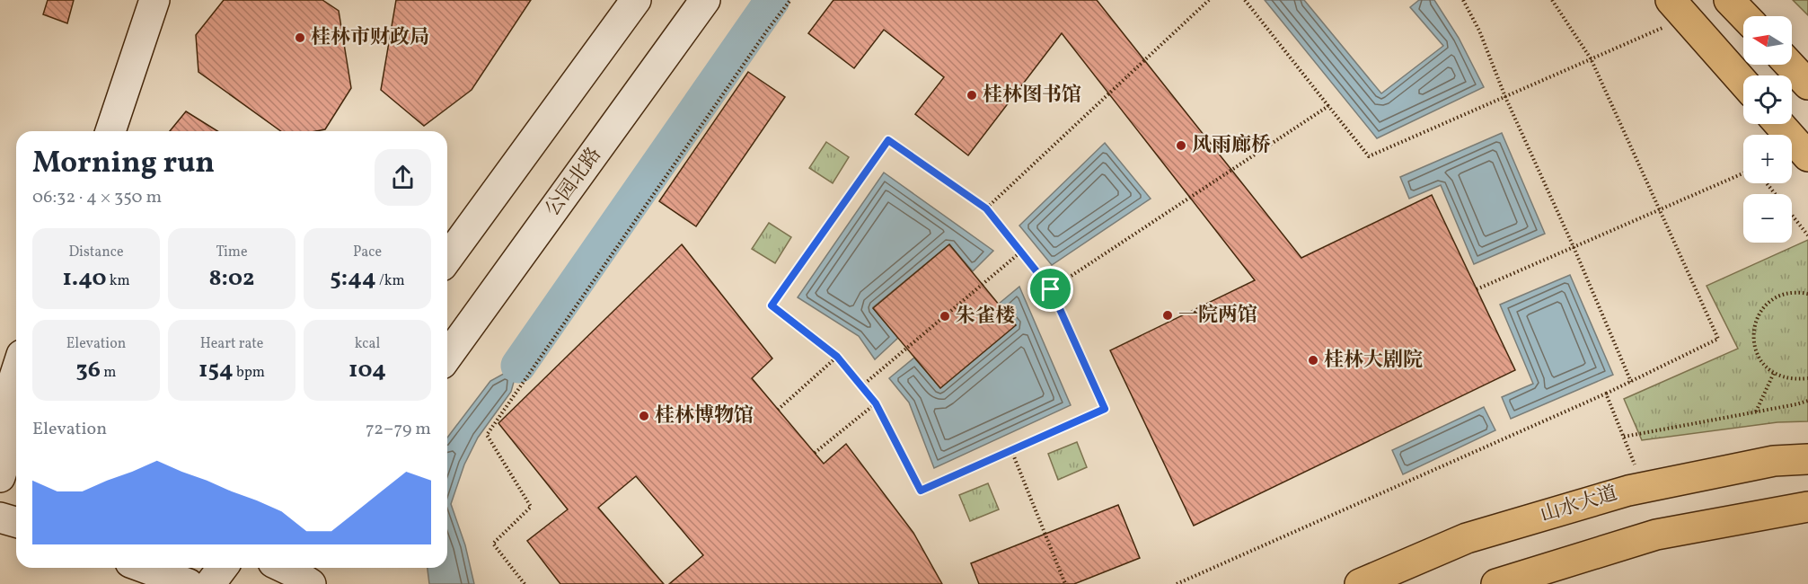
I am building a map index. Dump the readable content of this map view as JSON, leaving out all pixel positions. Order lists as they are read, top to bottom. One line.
{"streets":{"main road":["公园北路","山水大道"]},"places":["桂林市财政局","桂林图书馆","风雨廊桥","一院两馆","朱雀楼","桂林大剧院","桂林博物馆"],"north":"left","page":{"map_buttons":["+","−"],"heading":["Morning run","06:32 · 4 × 350 m"],"stats":[["Distance","1.40 km"],["Time","8:02"],["Pace","5:44 /km"],["Elevation","36 m"],["Heart rate","154 bpm"],["kcal","104"]],"chart":["Elevation","72–79 m"]}}
